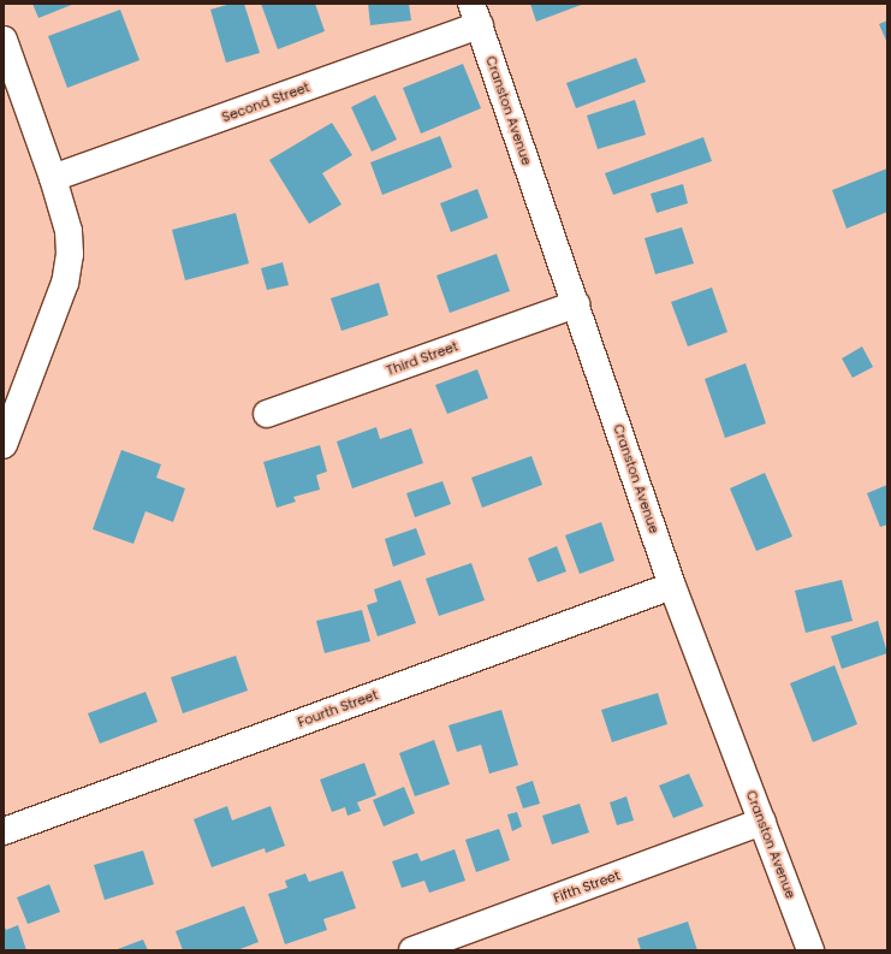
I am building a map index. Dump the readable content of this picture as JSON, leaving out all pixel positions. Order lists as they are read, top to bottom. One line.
{"streets":{"street":["Second Street","Cranston Avenue","Third Street","Fourth Street","Fifth Street"]},"crossings":[["Second Street","Cranston Avenue"],["Cranston Avenue","Third Street"],["Cranston Avenue","Fourth Street"],["Cranston Avenue","Fifth Street"]]}
